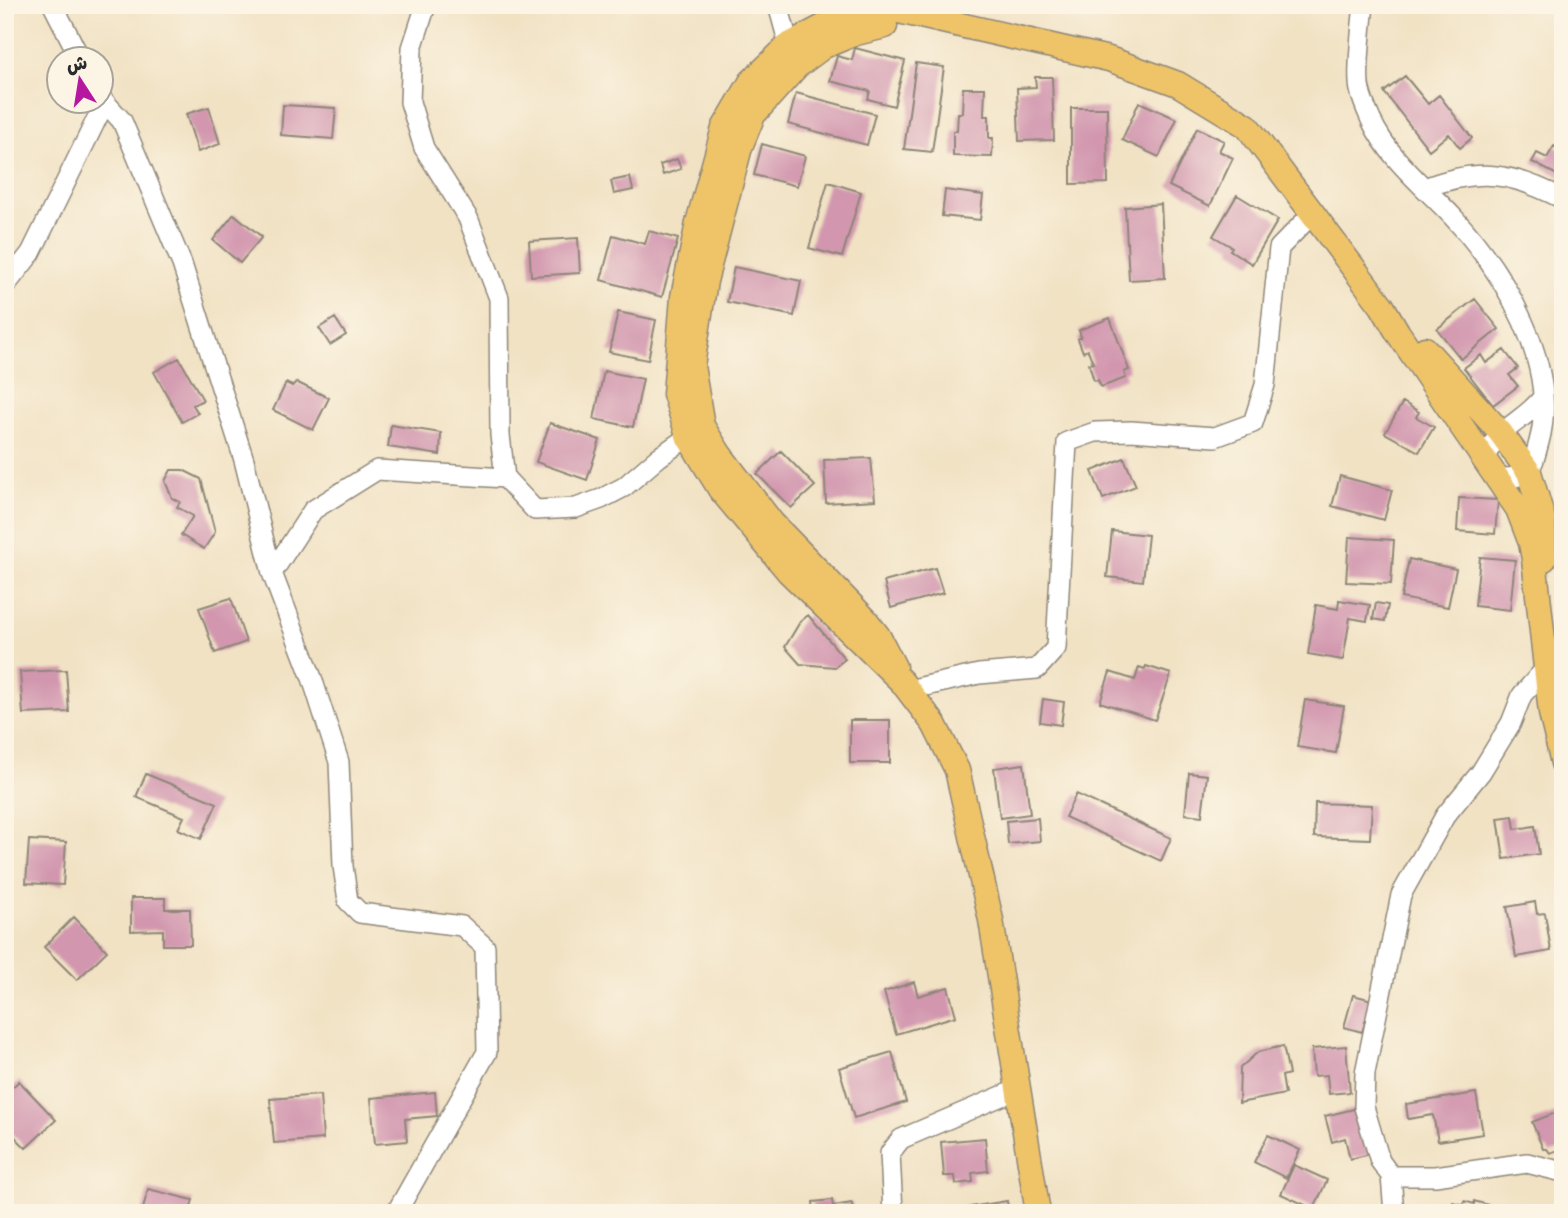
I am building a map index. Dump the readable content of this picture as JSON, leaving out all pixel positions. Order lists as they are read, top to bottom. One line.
{"north":"top"}
